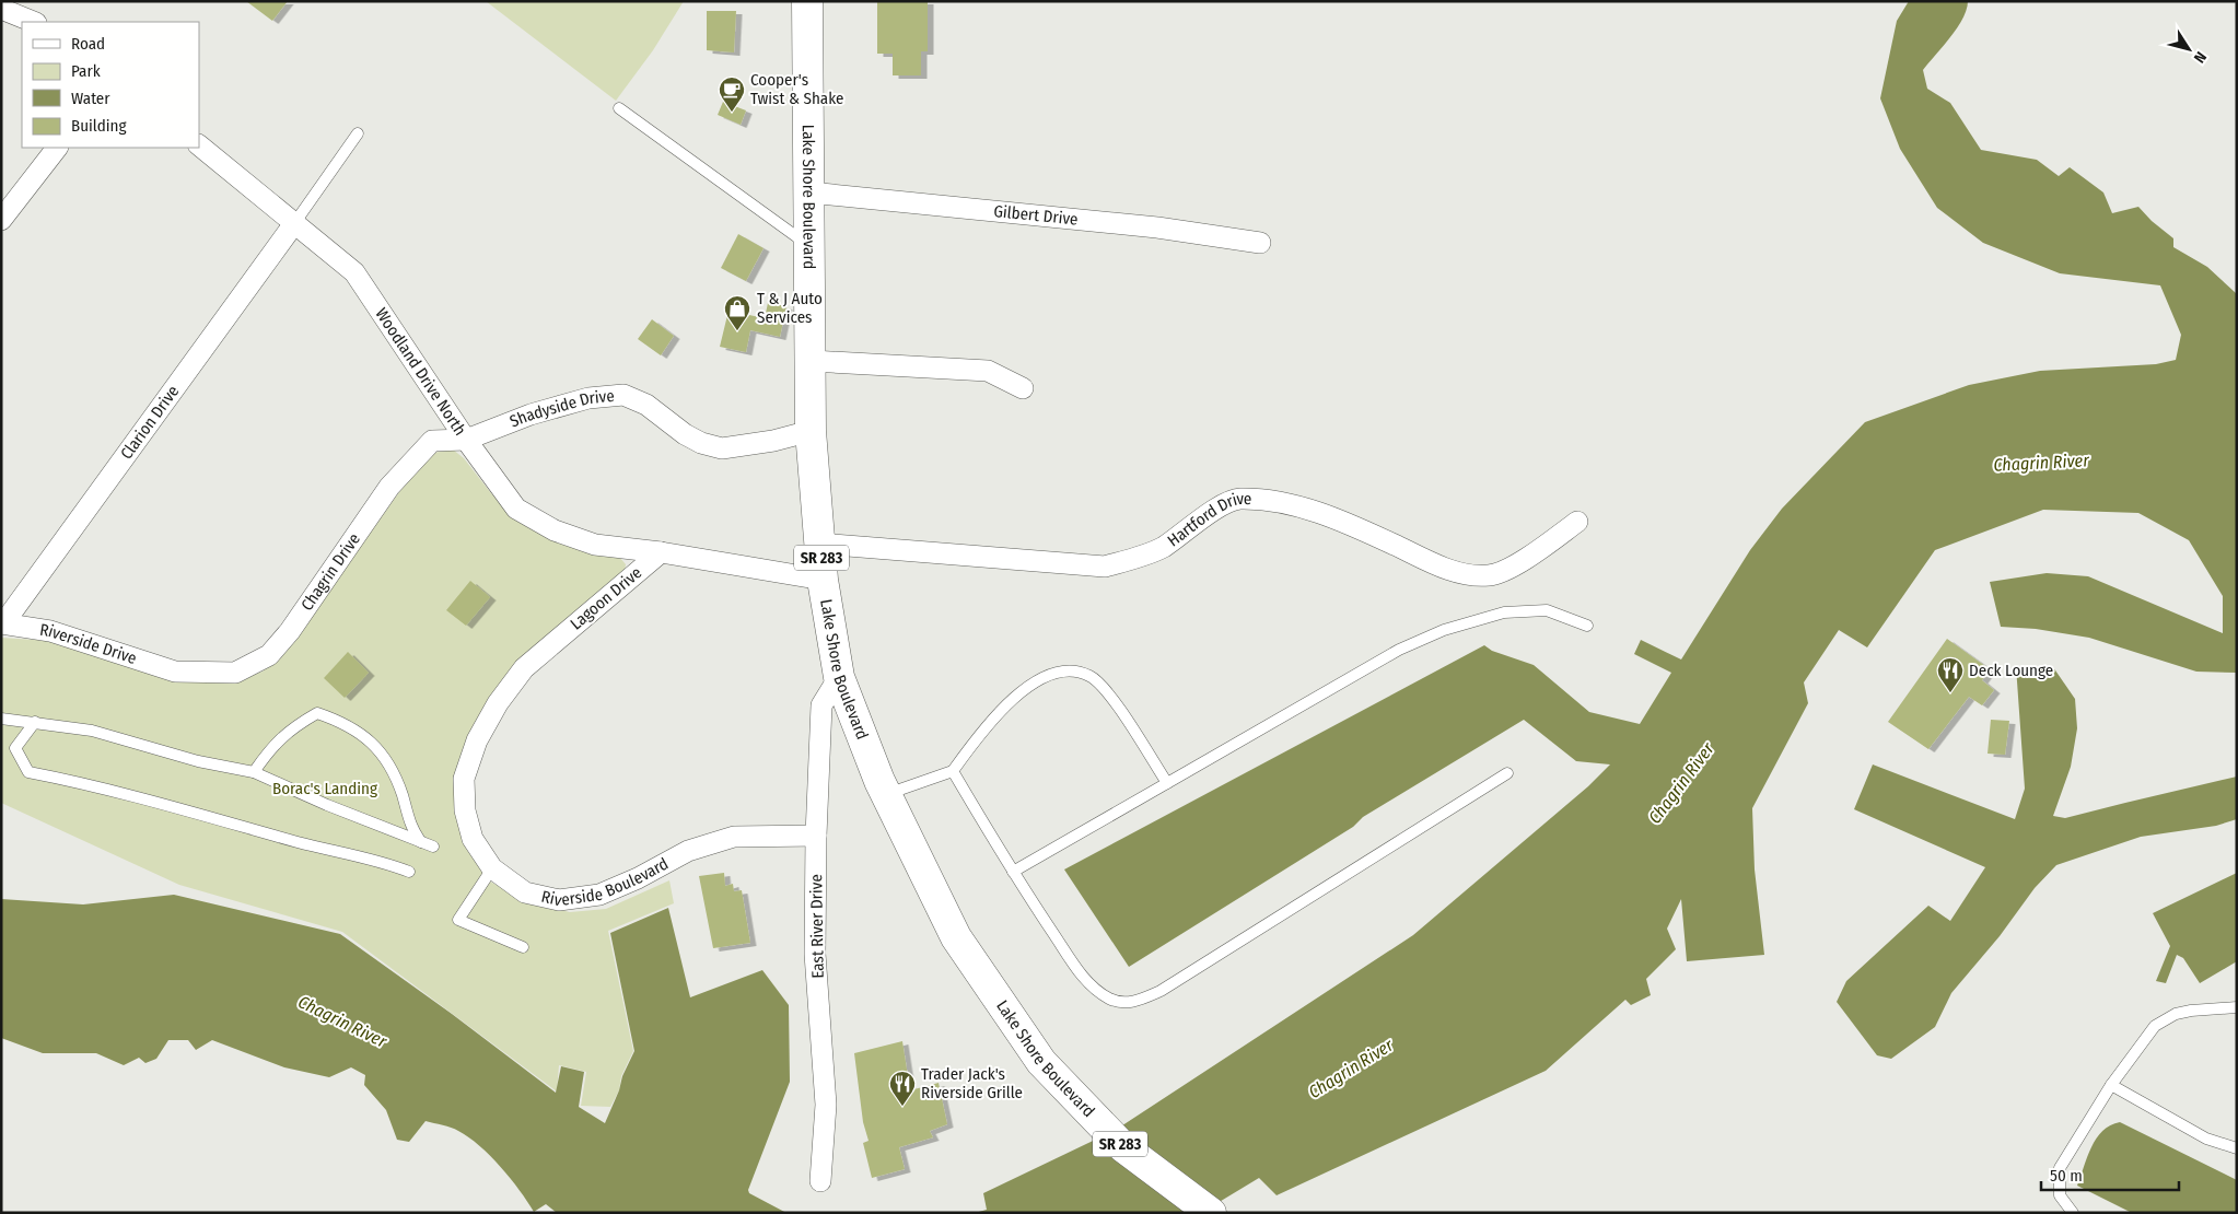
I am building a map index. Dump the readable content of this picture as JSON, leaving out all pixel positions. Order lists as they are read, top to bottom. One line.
{"streets":{"main road":["Lake Shore Boulevard","SR 283"],"street":["Gilbert Drive","Woodland Drive North","Shadyside Drive","Clarion Drive","Hartford Drive","Chagrin Drive","Lagoon Drive","Riverside Drive","Riverside Boulevard","East River Drive"]},"crossings":[["Lake Shore Boulevard","Gilbert Drive"],["Lake Shore Boulevard","Shadyside Drive"],["Lake Shore Boulevard","Hartford Drive"],["Lake Shore Boulevard","East River Drive"],["Woodland Drive North","Shadyside Drive"],["Woodland Drive North","Clarion Drive"],["Woodland Drive North","Chagrin Drive"],["Woodland Drive North","Lagoon Drive"],["Shadyside Drive","Chagrin Drive"],["Clarion Drive","Riverside Drive"],["Chagrin Drive","Riverside Drive"],["Lagoon Drive","Riverside Boulevard"],["Riverside Boulevard","East River Drive"]],"water":["Chagrin River"],"parks":["Borac's Landing"],"places":{"cafe":["Cooper's Twist & Shake"],"shop":["T & J Auto Services"],"restaurant":["Deck Lounge","Trader Jack's Riverside Grille"]},"legend":["Road","Park","Water","Building"],"scale_bar":"50 m","north":"bottom right"}
